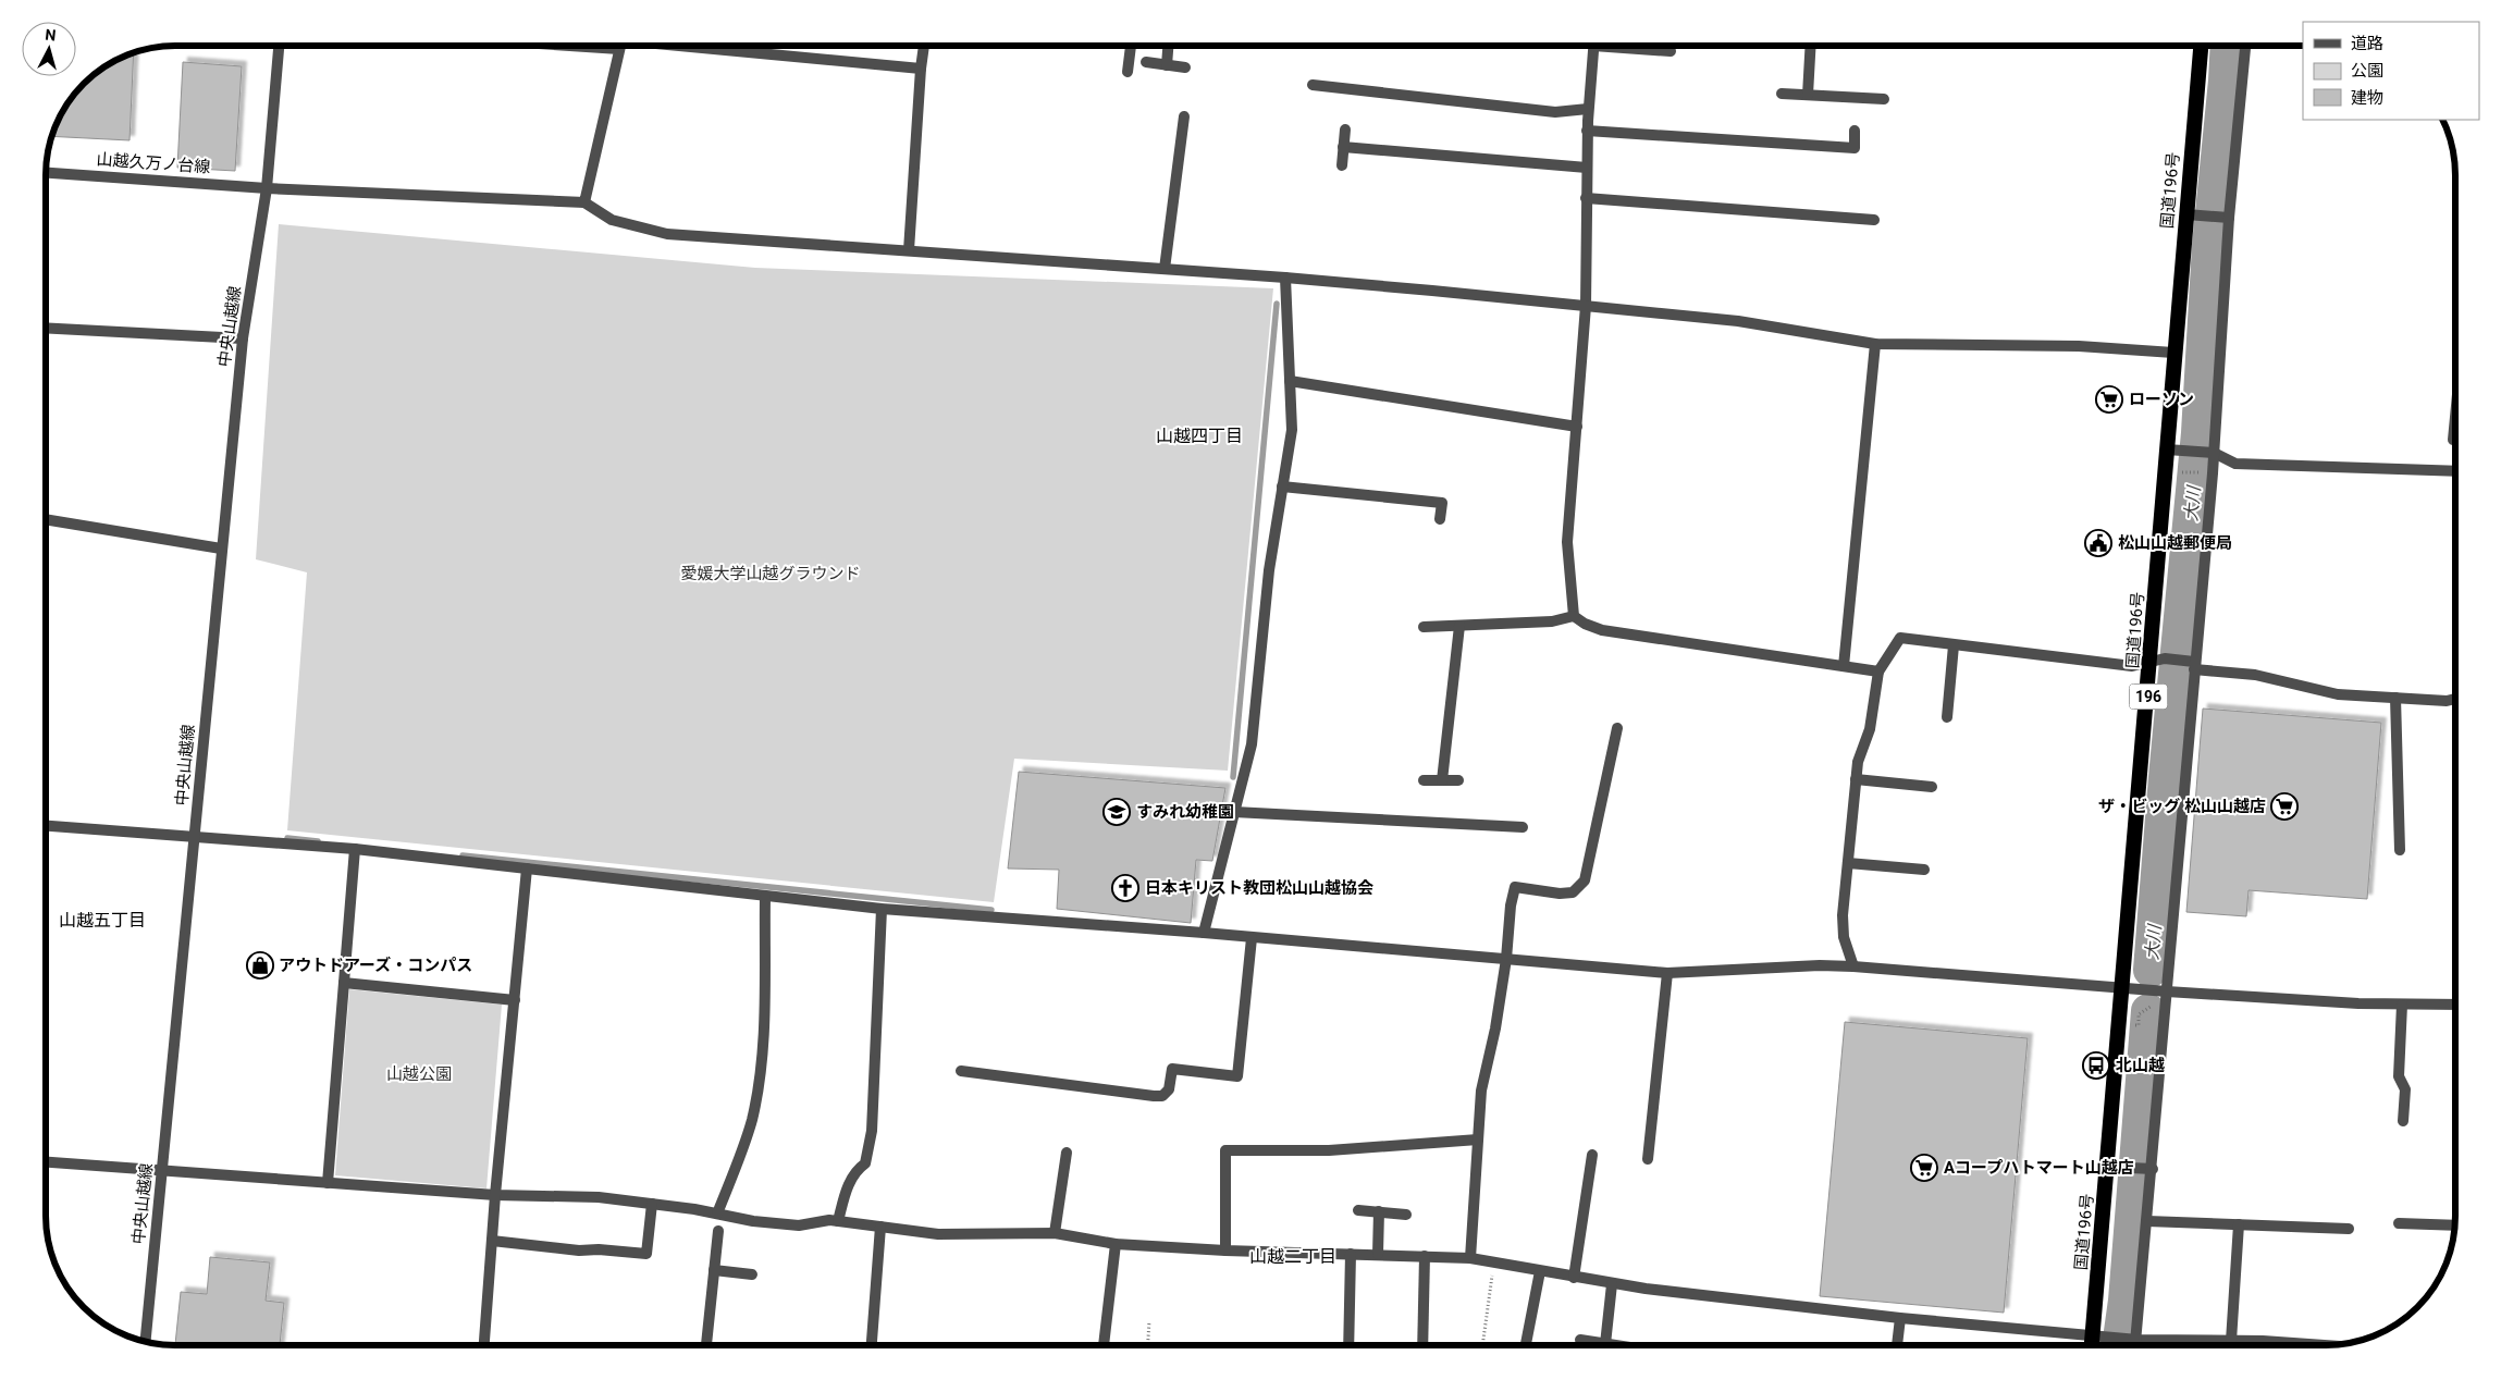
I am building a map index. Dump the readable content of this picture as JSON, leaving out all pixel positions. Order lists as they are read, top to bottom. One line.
{"streets":{"highway":["国道196号","196"],"street":["山越久万ノ台線","中央山越線"]},"crossings":[["山越久万ノ台線","中央山越線"]],"districts":["山越四丁目","山越五丁目","山越二丁目"],"water":["大川"],"parks":["愛媛大学山越グラウンド","山越公園"],"places":{"supermarket":["ローソン","ザ・ビッグ 松山山越店","Aコープハトマート山越店"],"public building":["松山山越郵便局"],"school or university":["すみれ幼稚園"],"church":["日本キリスト教団松山山越協会"],"shop":["アウトドアーズ・コンパス"],"bus stop":["北山越"]},"legend":["道路","公園","建物"],"north":"top"}
